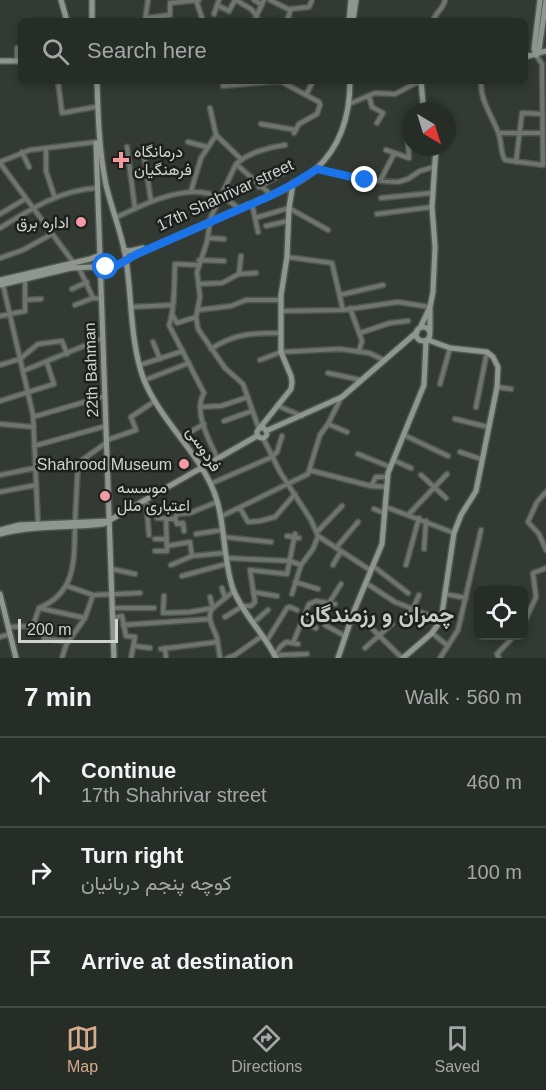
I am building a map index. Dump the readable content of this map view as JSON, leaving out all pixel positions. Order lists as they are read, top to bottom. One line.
{"streets":{"main road":["17th Shahrivar street","22th Bahman","فردوسی"]},"crossings":[["17th Shahrivar street","22th Bahman"],["17th Shahrivar street","فردوسی"]],"districts":["چمران و رزمندگان"],"places":{"health":["درمانگاه فرهنگیان"],"other":["اداره برق","Shahrood Museum","موسسه اعتباری ملل"]},"scale_bar":"200 m","north":"bottom right","page":{"search":"Search here","scale":"200 m","heading":["7 min","Walk · 560 m"],"list":[["Continue","17th Shahrivar street","460 m"],["Turn right","کوچه پنجم دربانیان","100 m"],"Arrive at destination"],"nav":["Map","Directions","Saved"]}}
